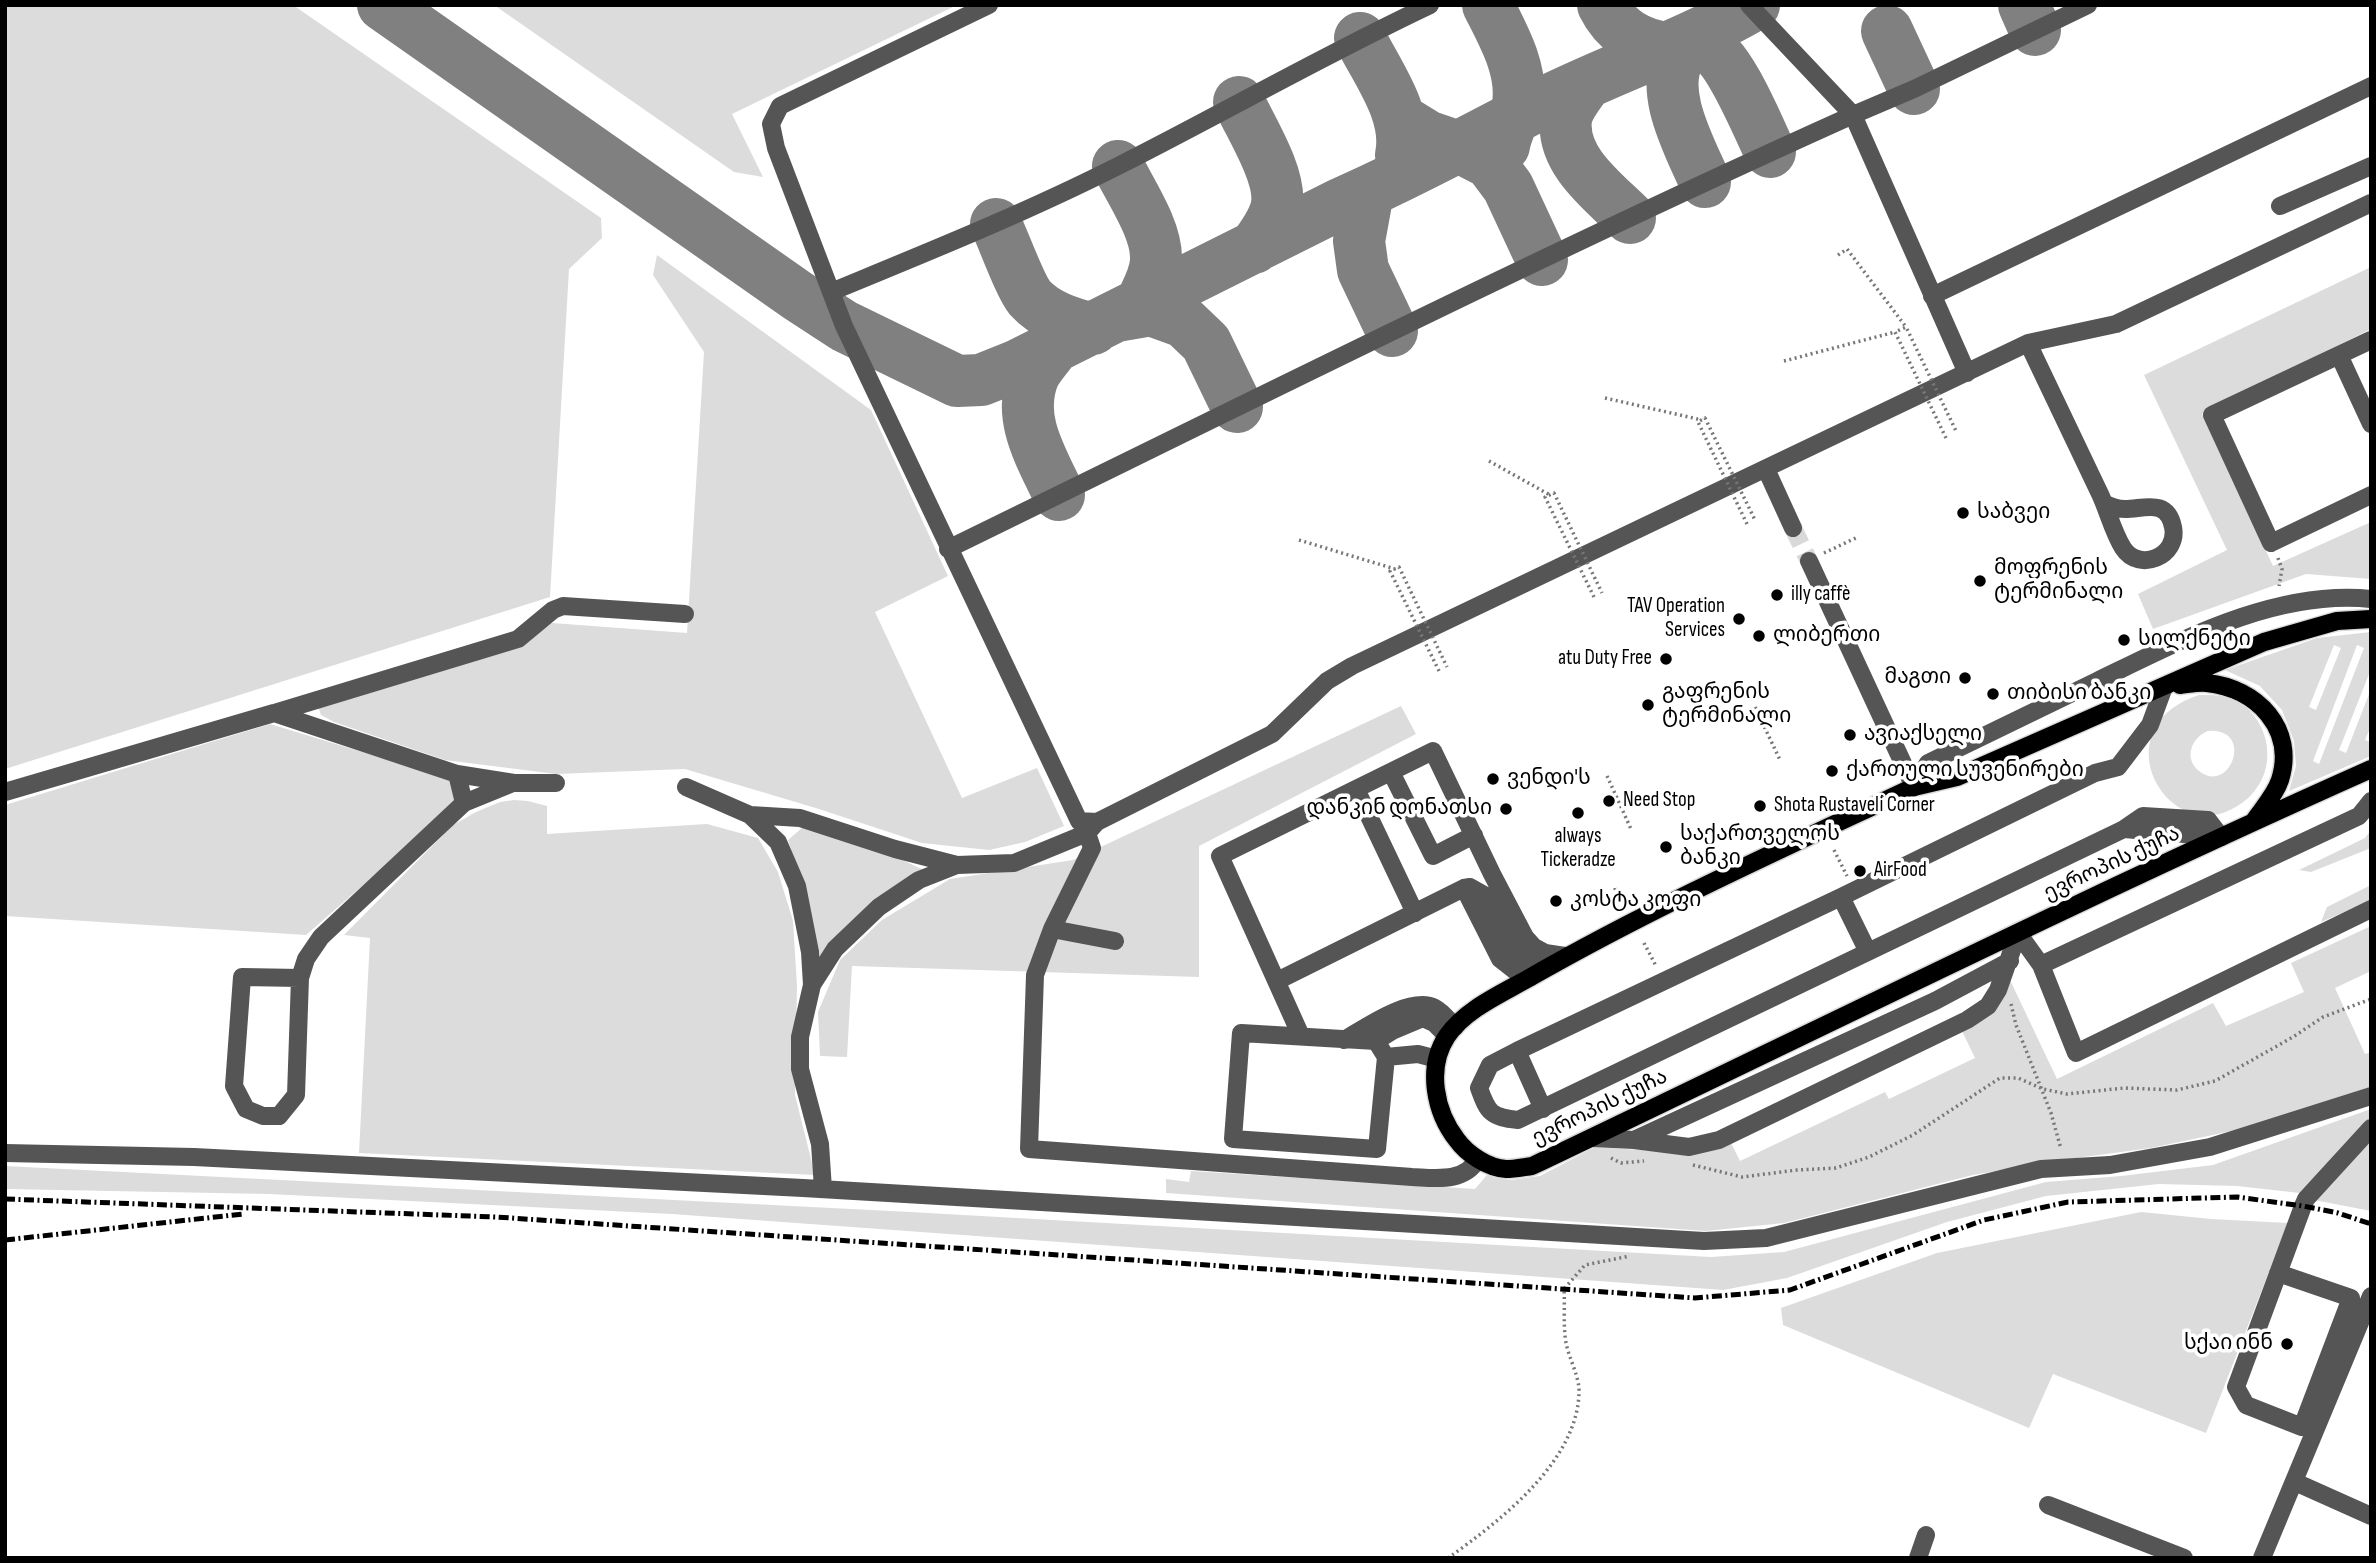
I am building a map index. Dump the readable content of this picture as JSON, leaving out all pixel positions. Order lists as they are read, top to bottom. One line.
{"streets":{"main road":["ევროპის ქუჩა"]},"places":["საბვეი","მოფრენის ტერმინალი","illy caffè","TAV Operation Services","ლიბერთი","სილქნეტი","atu Duty Free","მაგთი","თიბისი ბანკი","გაფრენის ტერმინალი","ავიაქსელი","ქართული სუვენირები","ვენდი'ს","Need Stop","Shota Rustaveli Corner","დანკინ დონათსი","always Tickeradze","საქართველოს ბანკი","AirFood","კოსტა კოფი","სქაი ინნ"]}
